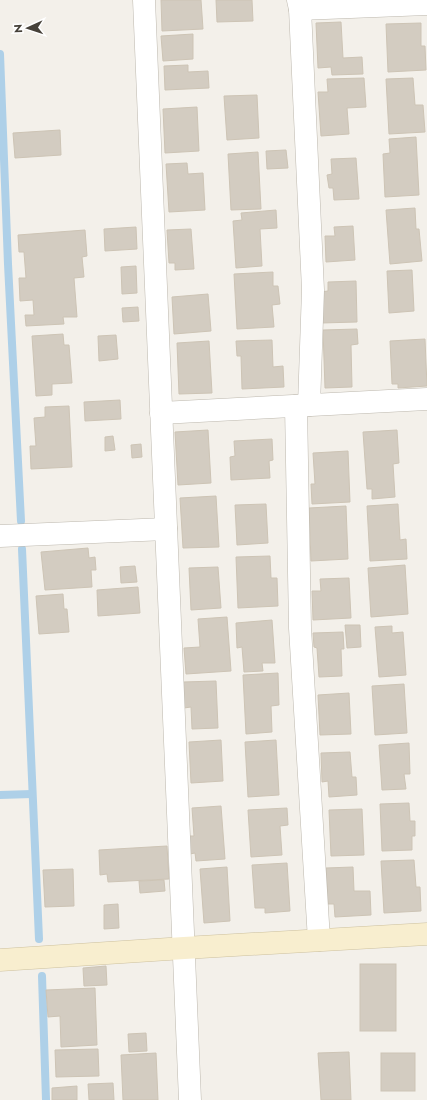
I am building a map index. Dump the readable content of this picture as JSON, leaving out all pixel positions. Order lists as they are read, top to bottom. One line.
{"north":"left"}
